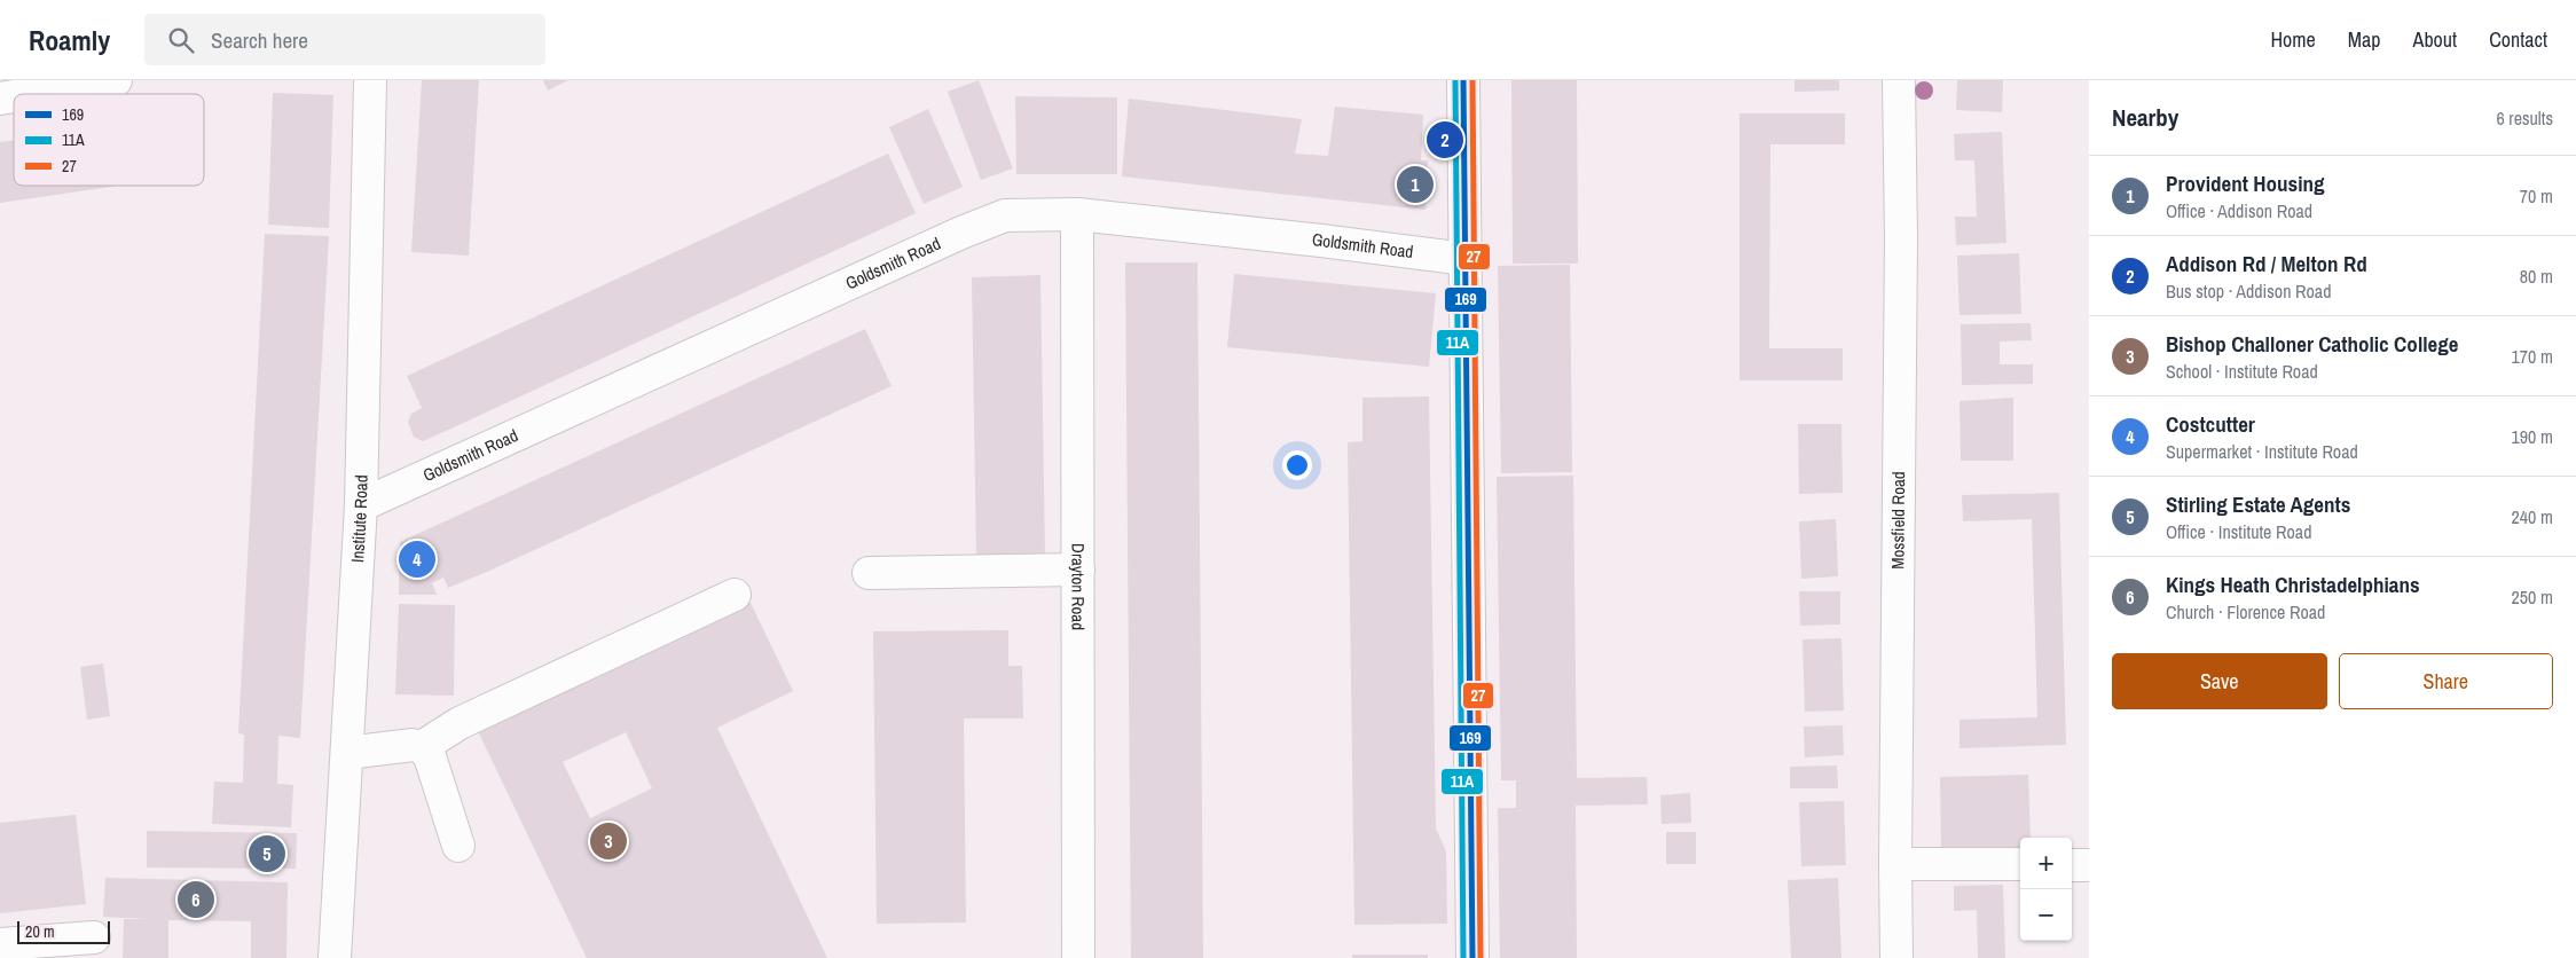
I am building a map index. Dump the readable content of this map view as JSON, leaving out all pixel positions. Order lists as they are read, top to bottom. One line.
{"streets":{"street":["Goldsmith Road","Institute Road","Mossfield Road","Drayton Road"]},"crossings":[["Goldsmith Road","Institute Road"],["Goldsmith Road","Drayton Road"]],"lines":["transit line 169","transit line 11A","transit line 27"],"legend":["169","11A","27"],"scale_bar":"20 m","page":{"header":"Roamly","search":"Search here","nav":["Home","Map","About","Contact"],"heading":["Nearby","6 results"],"pins":["2","1","4","3","5","6"],"list":[{"mark":"1","name":"Provident Housing","note":"Office · Addison Road","value":"70 m"},{"mark":"2","name":"Addison Rd / Melton Rd","note":"Bus stop · Addison Road","value":"80 m"},{"mark":"3","name":"Bishop Challoner Catholic College","note":"School · Institute Road","value":"170 m"},{"mark":"4","name":"Costcutter","note":"Supermarket · Institute Road","value":"190 m"},{"mark":"5","name":"Stirling Estate Agents","note":"Office · Institute Road","value":"240 m"},{"mark":"6","name":"Kings Heath Christadelphians","note":"Church · Florence Road","value":"250 m"}],"buttons":["Save","Share"],"map_buttons":["+","−"],"scale":"20 m"}}
